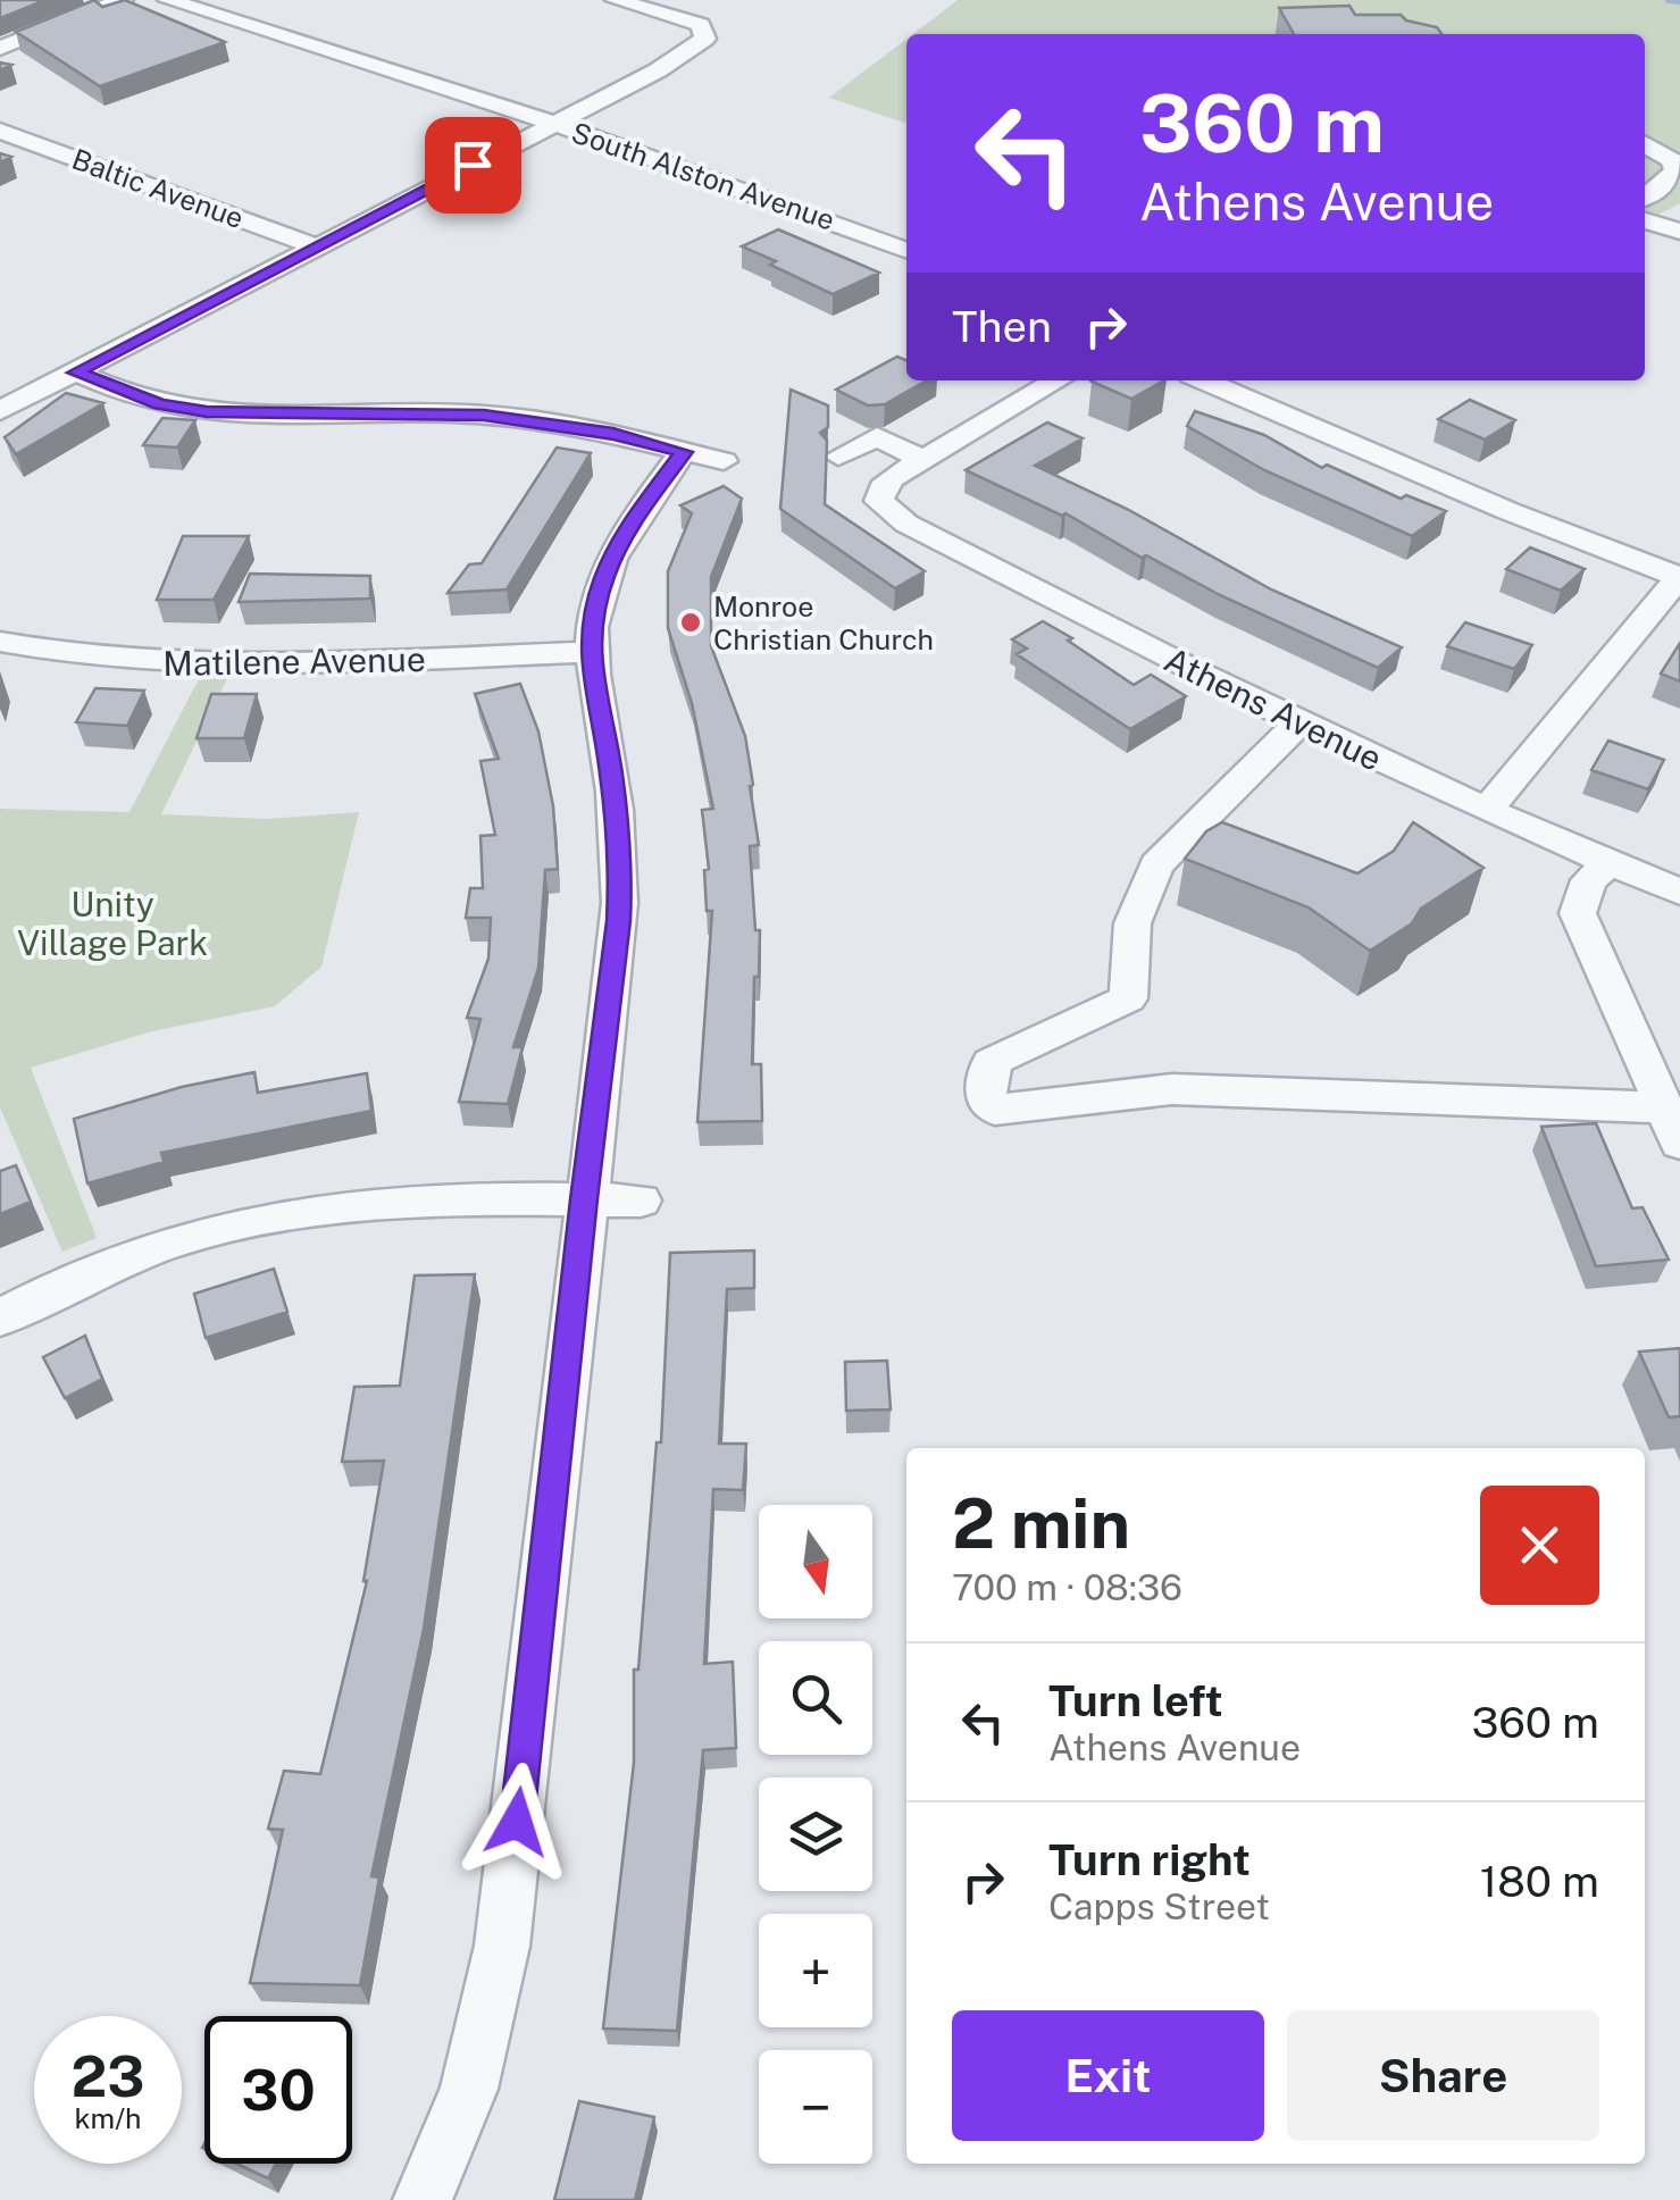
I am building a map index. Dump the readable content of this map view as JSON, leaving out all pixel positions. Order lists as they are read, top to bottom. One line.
{"streets":{"street":["South Alston Avenue","Baltic Avenue","Matilene Avenue","Athens Avenue"]},"parks":["Unity Village Park"],"places":["Monroe Christian Church"],"north":"bottom","page":{"turn":["360 m","Athens Avenue"],"then":"Then","heading":["2 min","700 m · 08:36"],"map_buttons":["+","−"],"list":[{"name":"Turn left","note":"Athens Avenue","value":"360 m"},{"name":"Turn right","note":"Capps Street","value":"180 m"}],"buttons":["Exit","Share"],"speed":"23 km/h","limit":"30"}}
